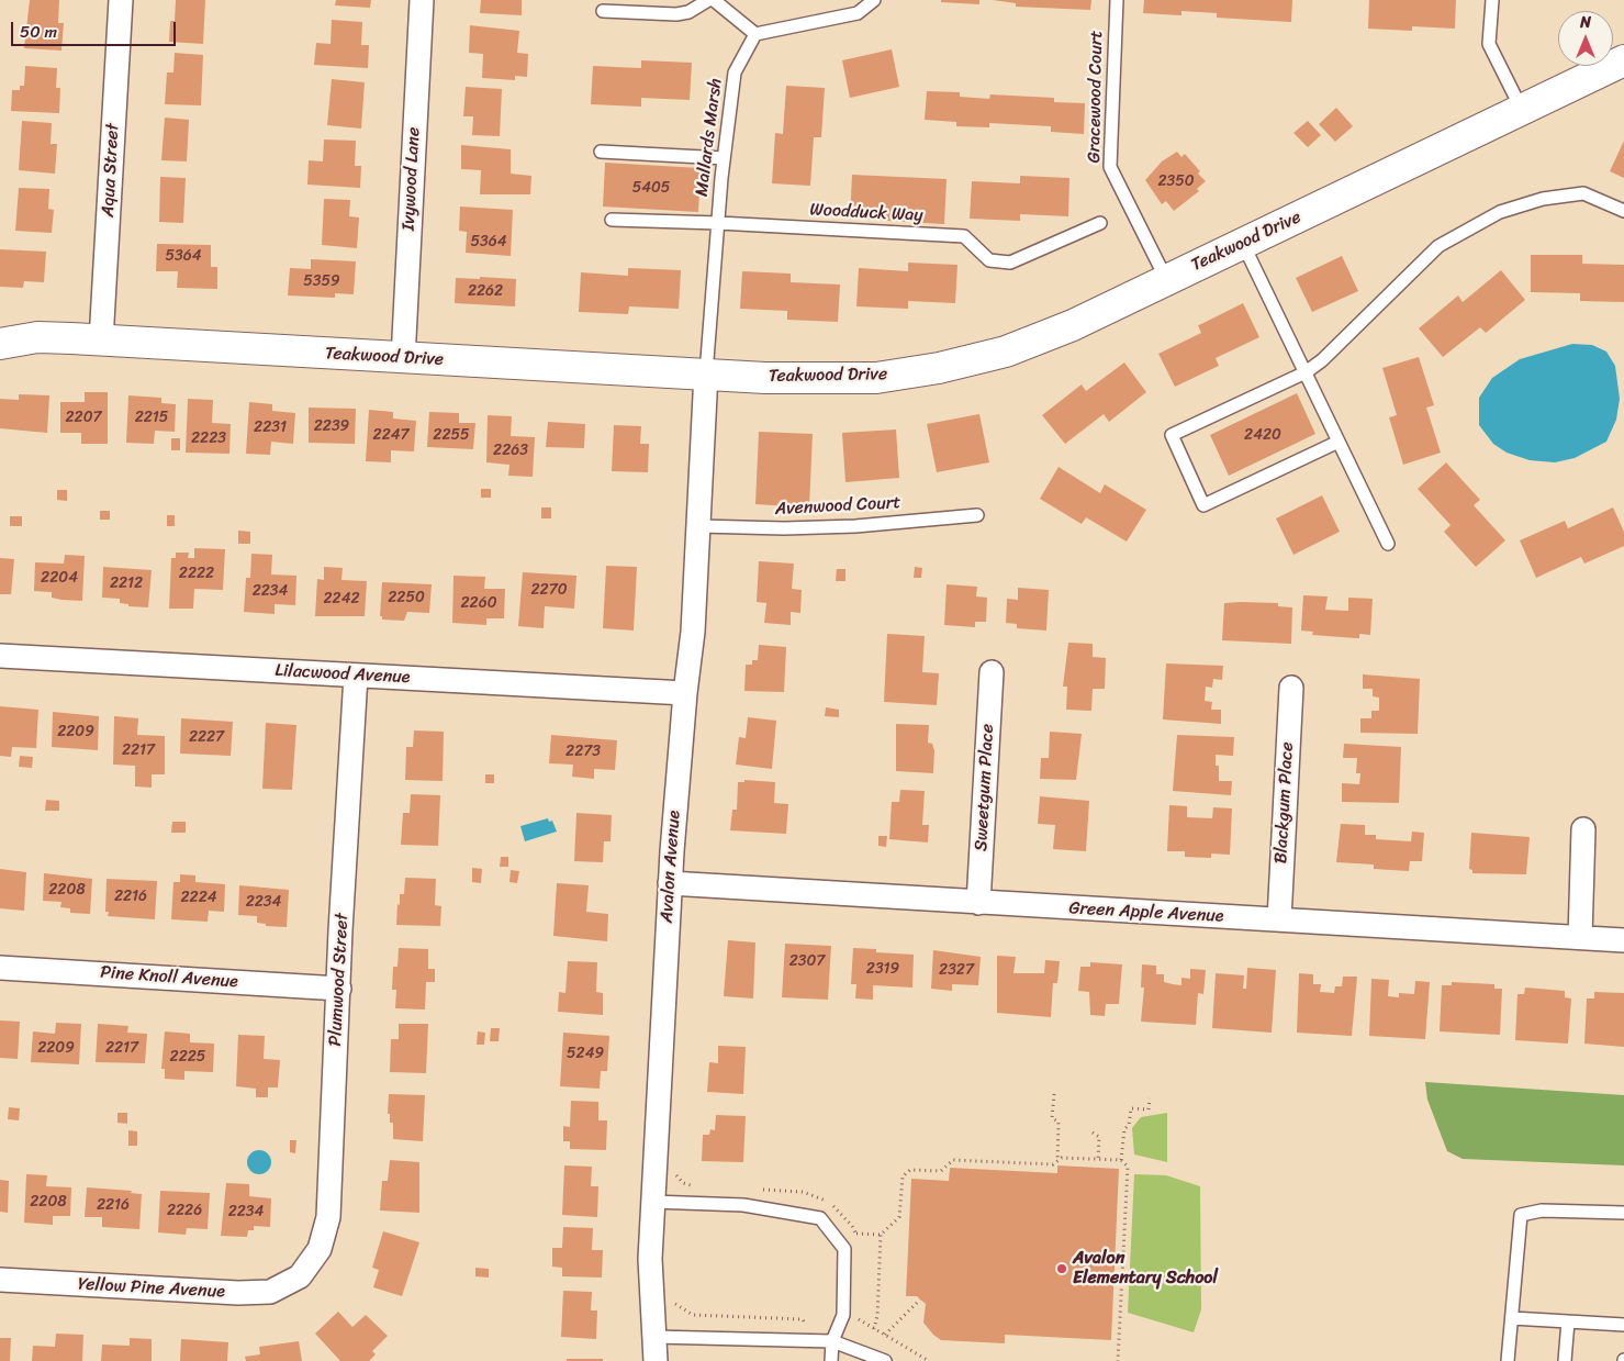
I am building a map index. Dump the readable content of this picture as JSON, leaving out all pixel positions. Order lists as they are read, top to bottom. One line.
{"streets":{"street":["Aqua Street","Ivywood Lane","Teakwood Drive","Lilacwood Avenue","Sweetgum Place","Blackgum Place","Avalon Avenue","Green Apple Avenue","Pine Knoll Avenue","Plumwood Street","Yellow Pine Avenue"],"lane":["Gracewood Court","Mallards Marsh","Woodduck Way","Avenwood Court"]},"crossings":[["Gracewood Court","Teakwood Drive"],["Mallards Marsh","Woodduck Way"],["Mallards Marsh","Teakwood Drive"],["Mallards Marsh","Avalon Avenue"],["Aqua Street","Teakwood Drive"],["Ivywood Lane","Teakwood Drive"],["Teakwood Drive","Avalon Avenue"],["Avenwood Court","Avalon Avenue"],["Lilacwood Avenue","Avalon Avenue"],["Lilacwood Avenue","Plumwood Street"],["Sweetgum Place","Green Apple Avenue"],["Blackgum Place","Green Apple Avenue"],["Avalon Avenue","Green Apple Avenue"],["Pine Knoll Avenue","Plumwood Street"],["Plumwood Street","Yellow Pine Avenue"]],"places":["Avalon Elementary School"],"house_numbers":["2350","5405","5364","5364","5359","2262","2207","2215","2239","2231","2247","2255","2420","2223","2263","2222","2204","2212","2270","2234","2250","2242","2260","2209","2227","2217","2273","2208","2216","2224","2234","2307","2319","2327","2209","2217","5249","2225","2208","2216","2226","2234"],"scale_bar":"50 m","north":"top"}
